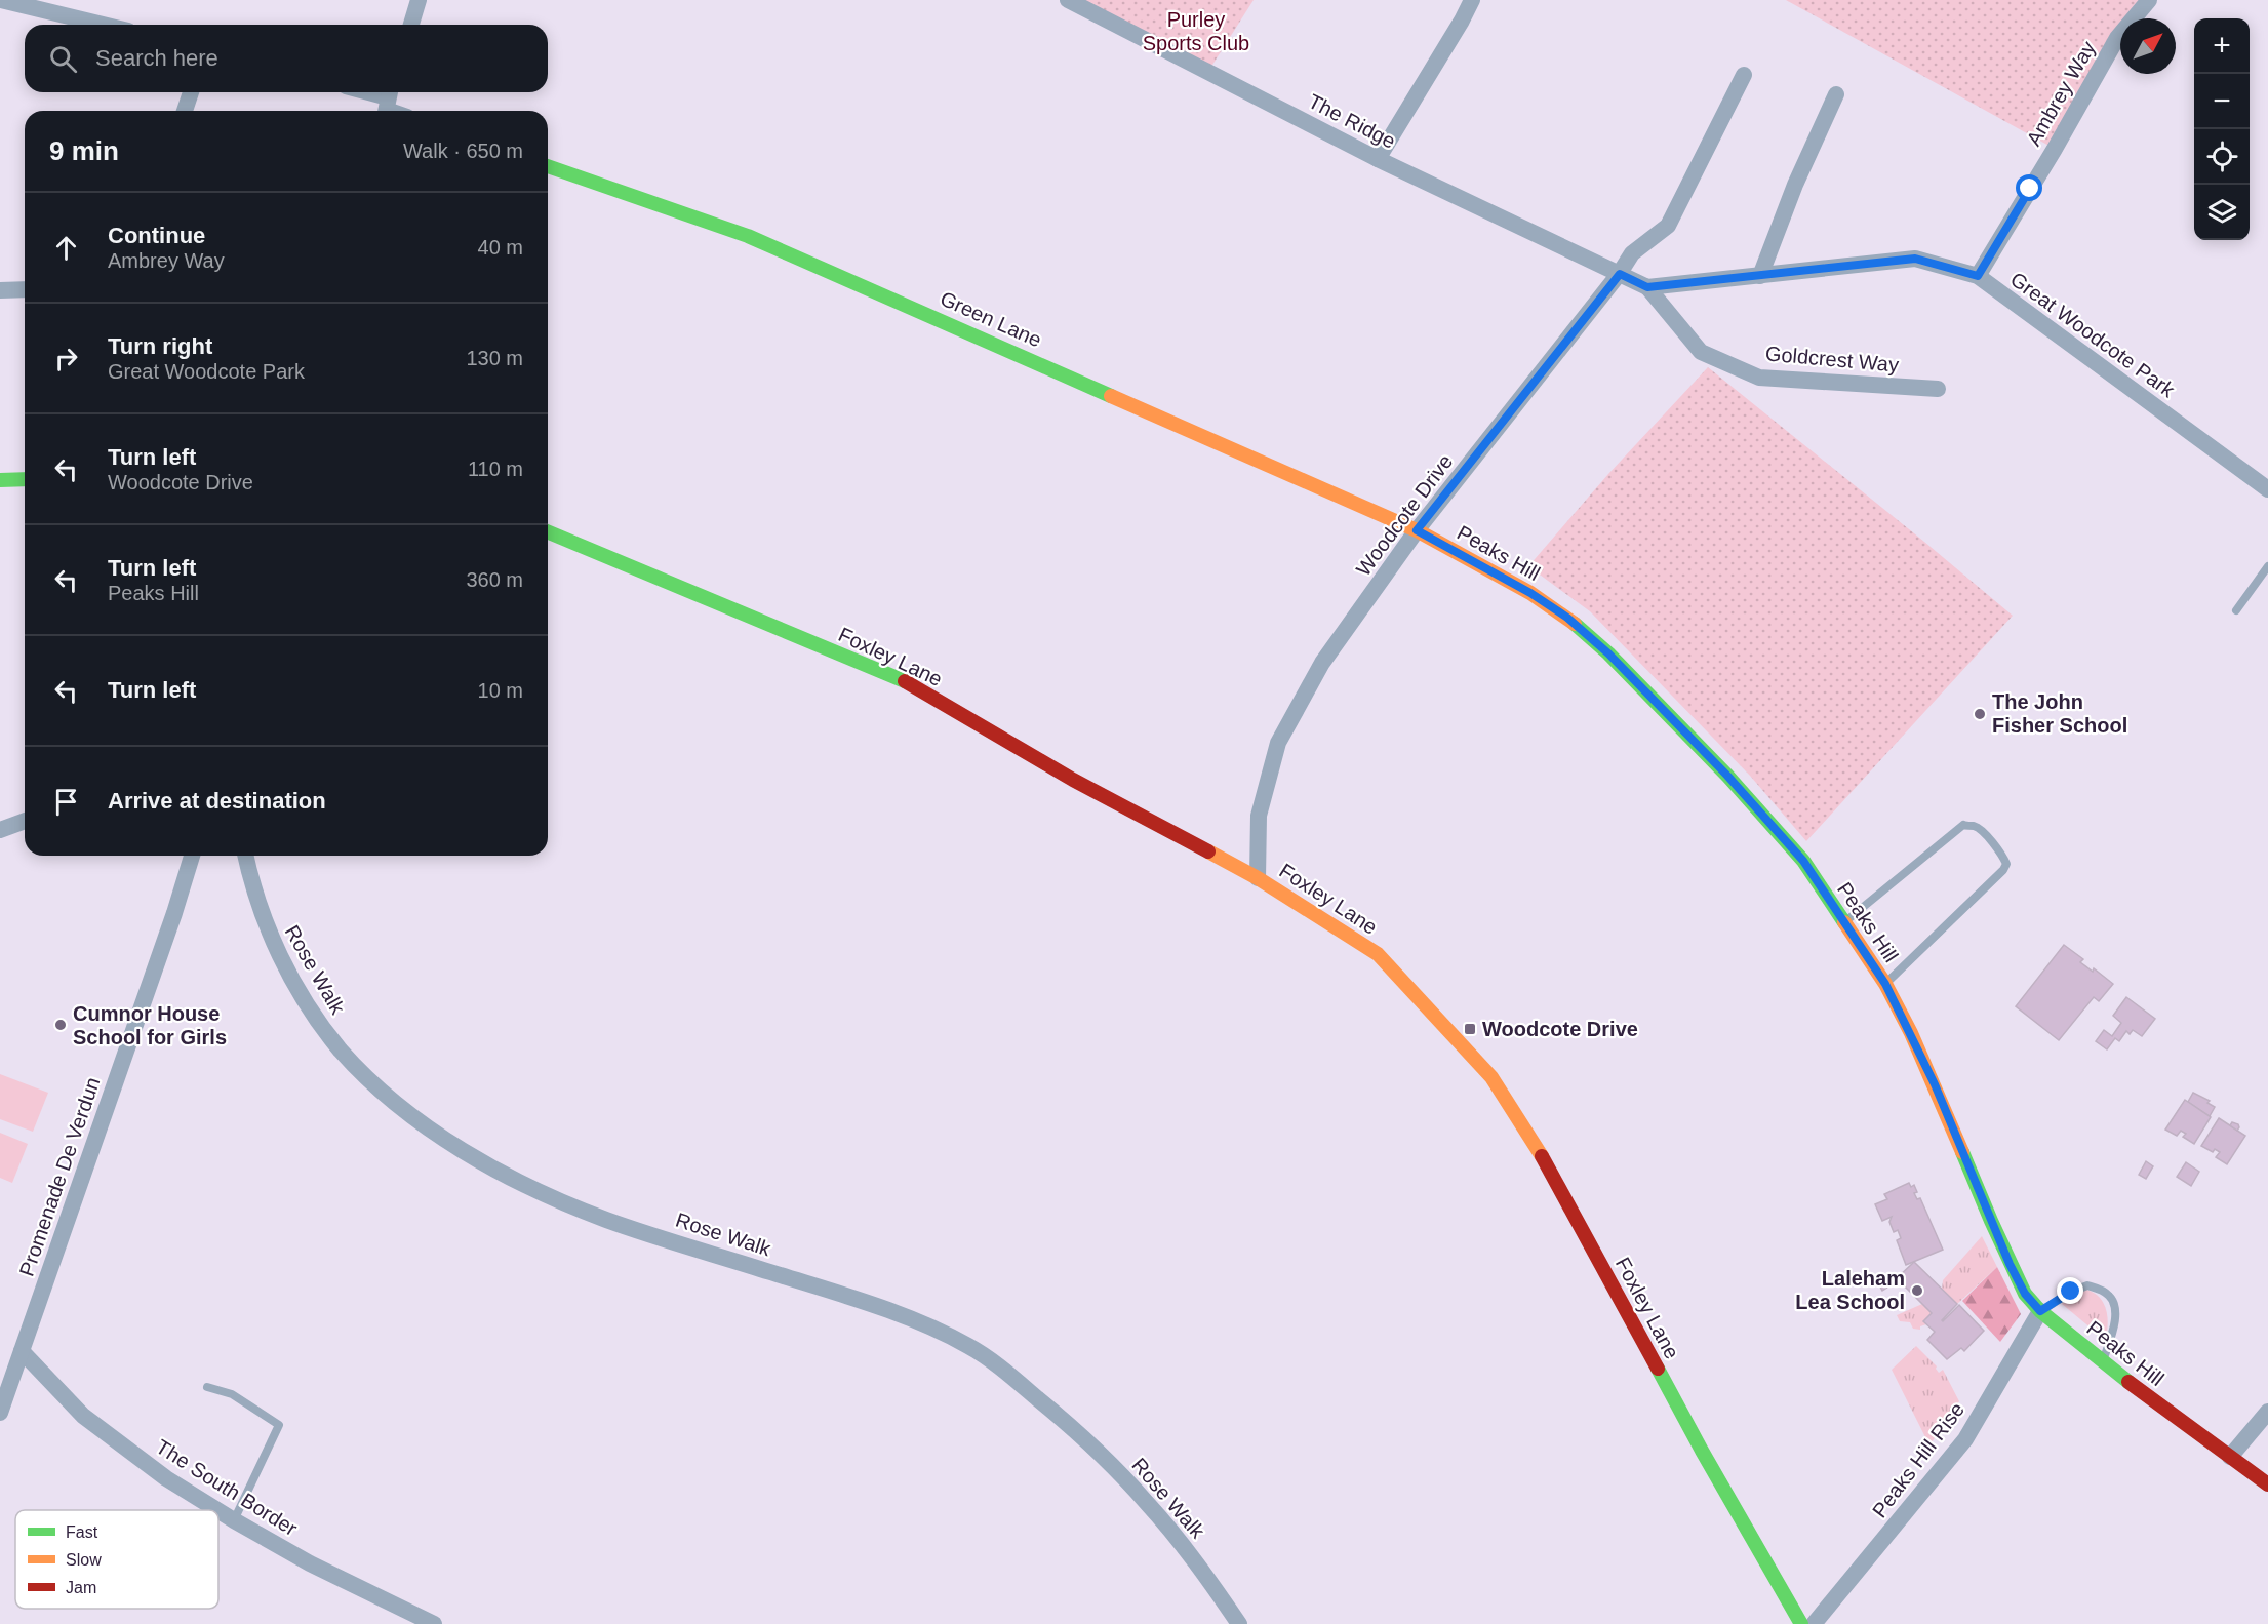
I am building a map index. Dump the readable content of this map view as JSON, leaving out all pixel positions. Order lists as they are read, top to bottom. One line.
{"streets":{"street":["Ambrey Way","The Ridge","Green Lane","Great Woodcote Park","Goldcrest Way","Woodcote Drive","Peaks Hill","Foxley Lane","Rose Walk","Promenade De Verdun","Peaks Hill Rise","The South Border"]},"crossings":[["Ambrey Way","Great Woodcote Park"],["The Ridge","Woodcote Drive"],["Green Lane","Woodcote Drive"],["Green Lane","Peaks Hill"],["Great Woodcote Park","Goldcrest Way"],["Woodcote Drive","Peaks Hill"],["Woodcote Drive","Foxley Lane"],["Peaks Hill","Peaks Hill Rise"],["Promenade De Verdun","The South Border"]],"parks":["Purley Sports Club"],"places":{"other":["The John Fisher School","Cumnor House School for Girls","Laleham Lea School"],"transit":["Woodcote Drive"]},"legend":["Fast","Slow","Jam"],"north":"top right","page":{"map_buttons":["+","−"],"search":"Search here","heading":["9 min","Walk · 650 m"],"list":[["Continue","Ambrey Way","40 m"],["Turn right","Great Woodcote Park","130 m"],["Turn left","Woodcote Drive","110 m"],["Turn left","Peaks Hill","360 m"],["Turn left","10 m"],"Arrive at destination"]}}
